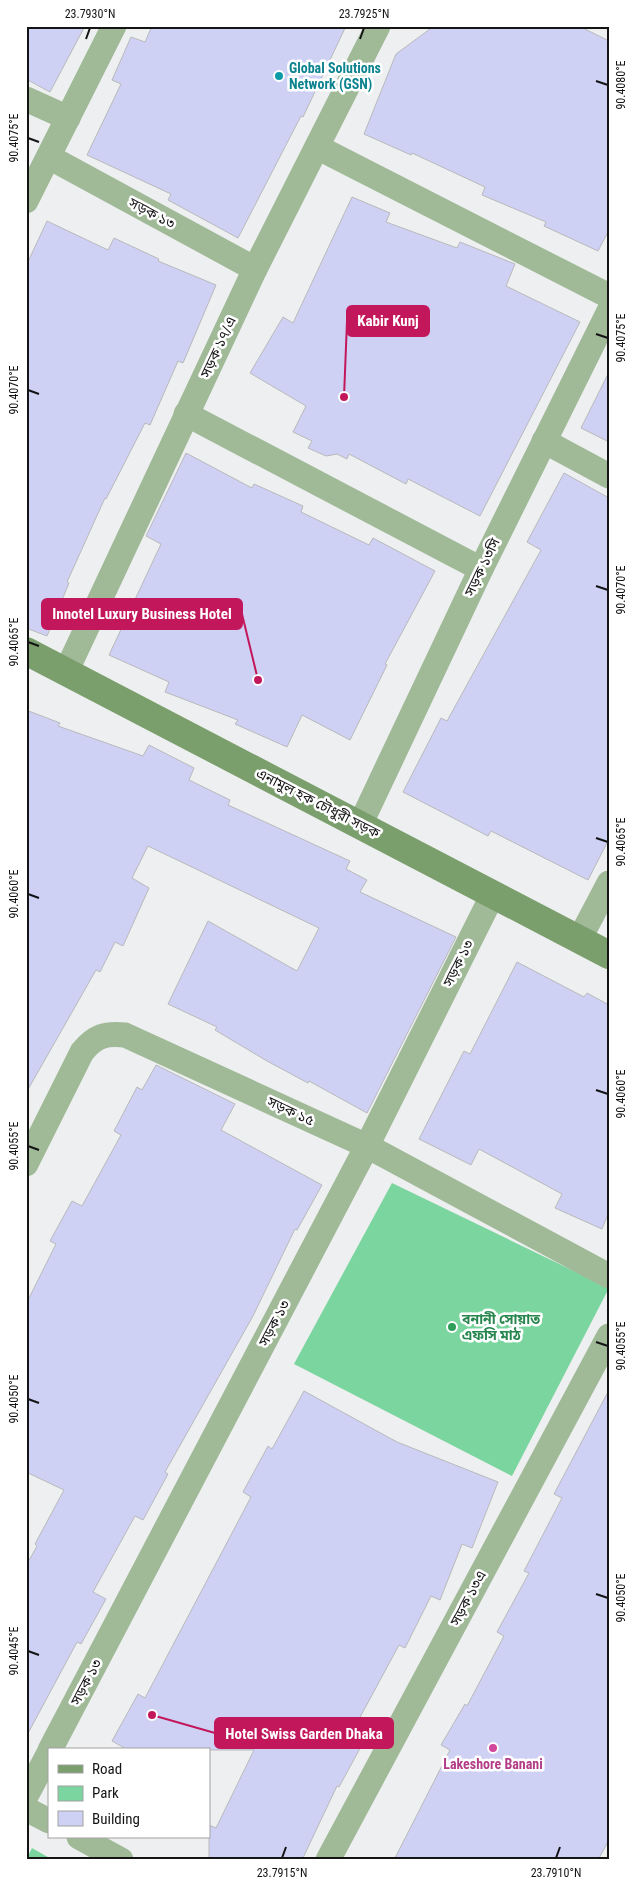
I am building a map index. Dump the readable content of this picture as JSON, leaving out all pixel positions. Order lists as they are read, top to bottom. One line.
{"streets":{"street":["সড়ক ১৩","সড়ক ১৭/এ","সড়ক ১৩সি","এনামুল হক চৌধুরী সড়ক","সড়ক ১৫","সড়ক ১৩এ"]},"crossings":[["সড়ক ১৩","সড়ক ১৭/এ"],["সড়ক ১৩","এনামুল হক চৌধুরী সড়ক"],["সড়ক ১৩","সড়ক ১৫"],["সড়ক ১৭/এ","এনামুল হক চৌধুরী সড়ক"],["সড়ক ১৩সি","এনামুল হক চৌধুরী সড়ক"]],"places":["Global Solutions Network (GSN)","Kabir Kunj","Innotel Luxury Business Hotel","বনানী সোয়াত এফসি মাঠ","Hotel Swiss Garden Dhaka","Lakeshore Banani"],"legend":["Road","Park","Building"],"coordinates":["23.7930°N","23.7925°N","90.4080°E","90.4075°E","90.4070°E","90.4065°E","90.4060°E","90.4055°E","90.4050°E","90.4045°E","23.7915°N","23.7910°N"]}
